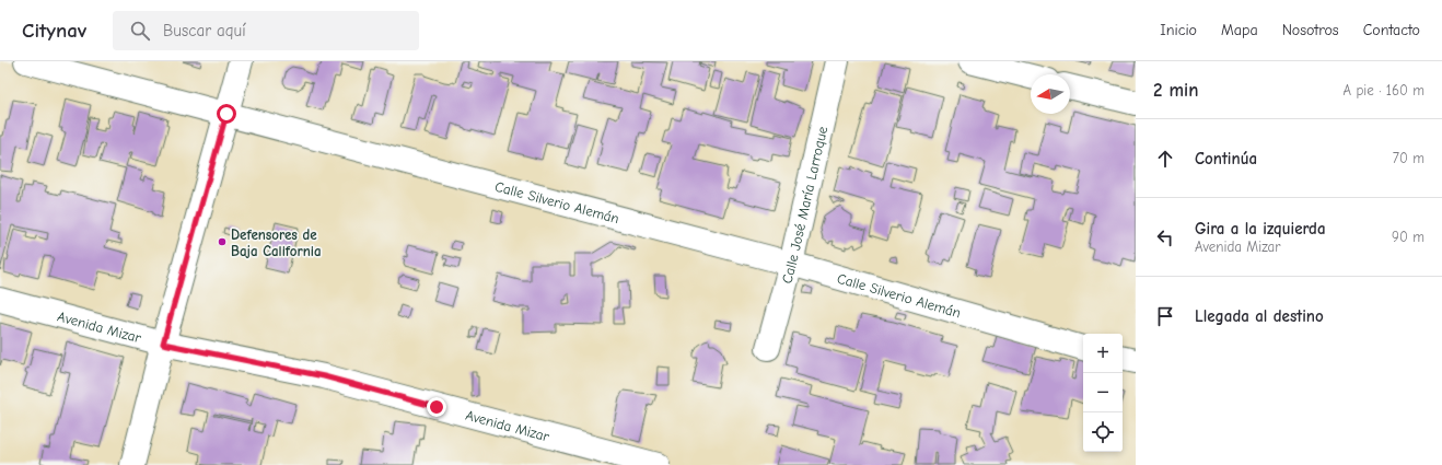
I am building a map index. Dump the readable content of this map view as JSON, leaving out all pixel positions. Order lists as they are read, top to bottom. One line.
{"streets":{"street":["Calle Silverio Alemán","Calle José María Larroque","Avenida Mizar"]},"crossings":[["Calle Silverio Alemán","Calle José María Larroque"]],"places":["Defensores de Baja California"],"north":"left","page":{"header":"Citynav","search":"Buscar aquí","nav":["Inicio","Mapa","Nosotros","Contacto"],"heading":["2 min","A pie · 160 m"],"list":[["Continúa","70 m"],["Gira a la izquierda","Avenida Mizar","90 m"],"Llegada al destino"],"map_buttons":["+","−"]}}
